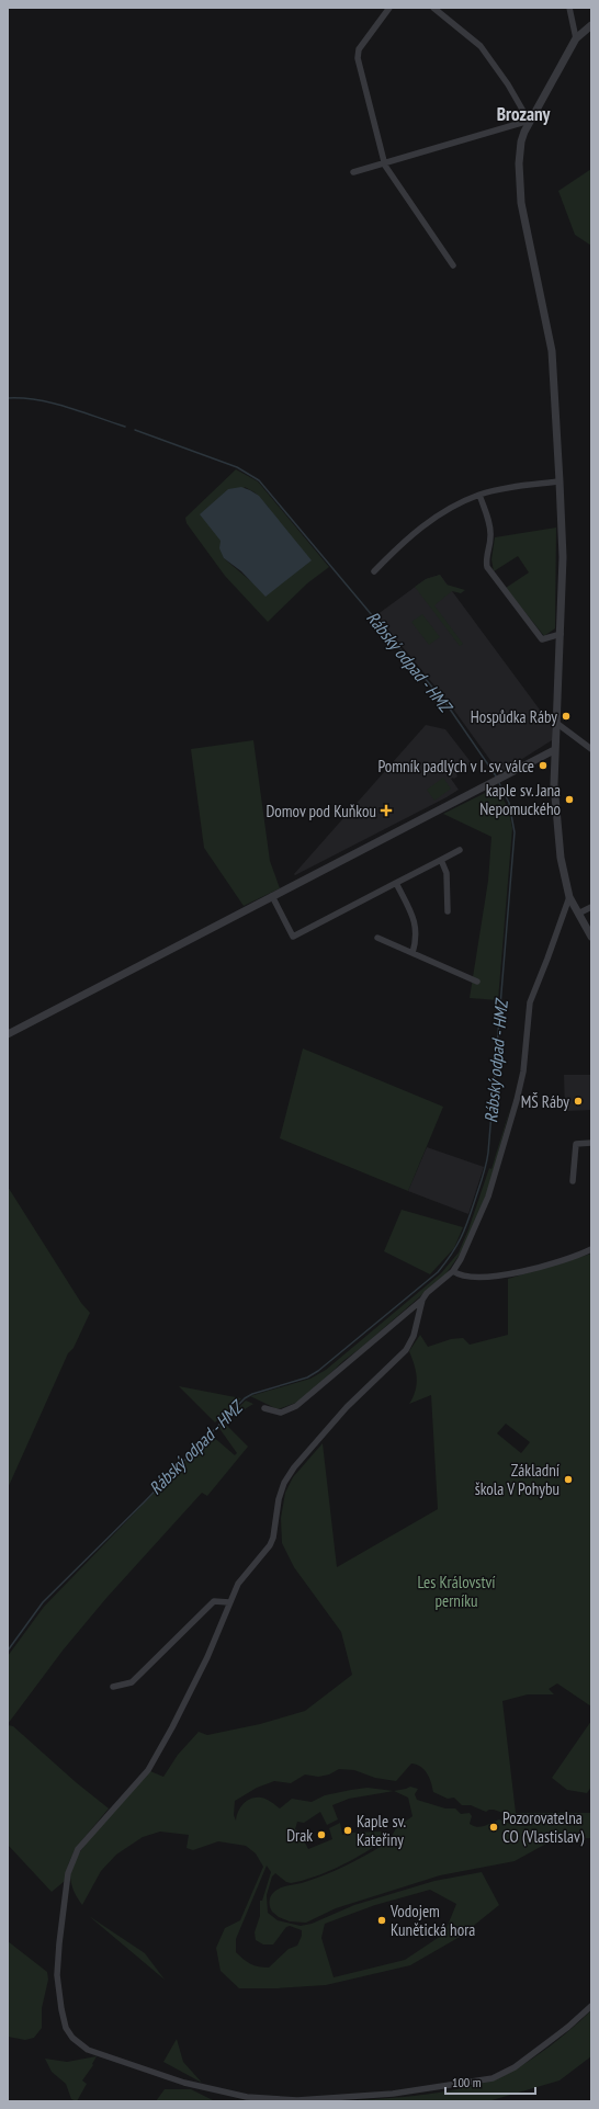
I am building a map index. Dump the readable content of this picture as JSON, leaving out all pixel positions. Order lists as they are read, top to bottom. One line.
{"districts":["Brozany"],"water":["Rábský odpad - HMZ"],"parks":["Les Království perníku"],"places":{"other":["Hospůdka Ráby","Pomník padlých v I. sv. válce","kaple sv. Jana Nepomuckého","MŠ Ráby","Základní škola V Pohybu","Pozorovatelna CO (Vlastislav)","Kaple sv. Kateřiny","Drak","Vodojem Kunětická hora"],"health":["Domov pod Kuňkou"]},"scale_bar":"100 m"}
